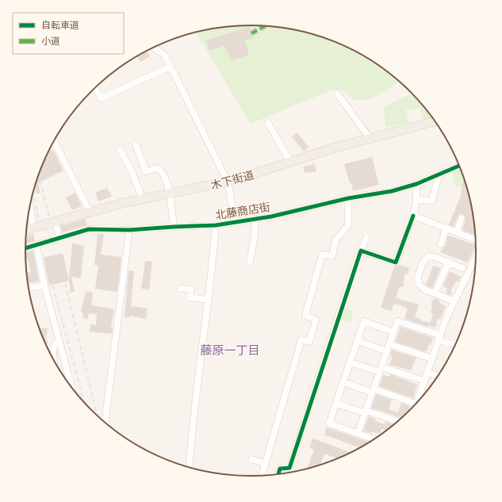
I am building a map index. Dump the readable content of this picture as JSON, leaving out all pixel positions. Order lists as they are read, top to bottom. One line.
{"streets":{"main road":["木下街道"],"street":["北藤商店街"]},"districts":["藤原一丁目"],"legend":["自転車道","小道"]}
